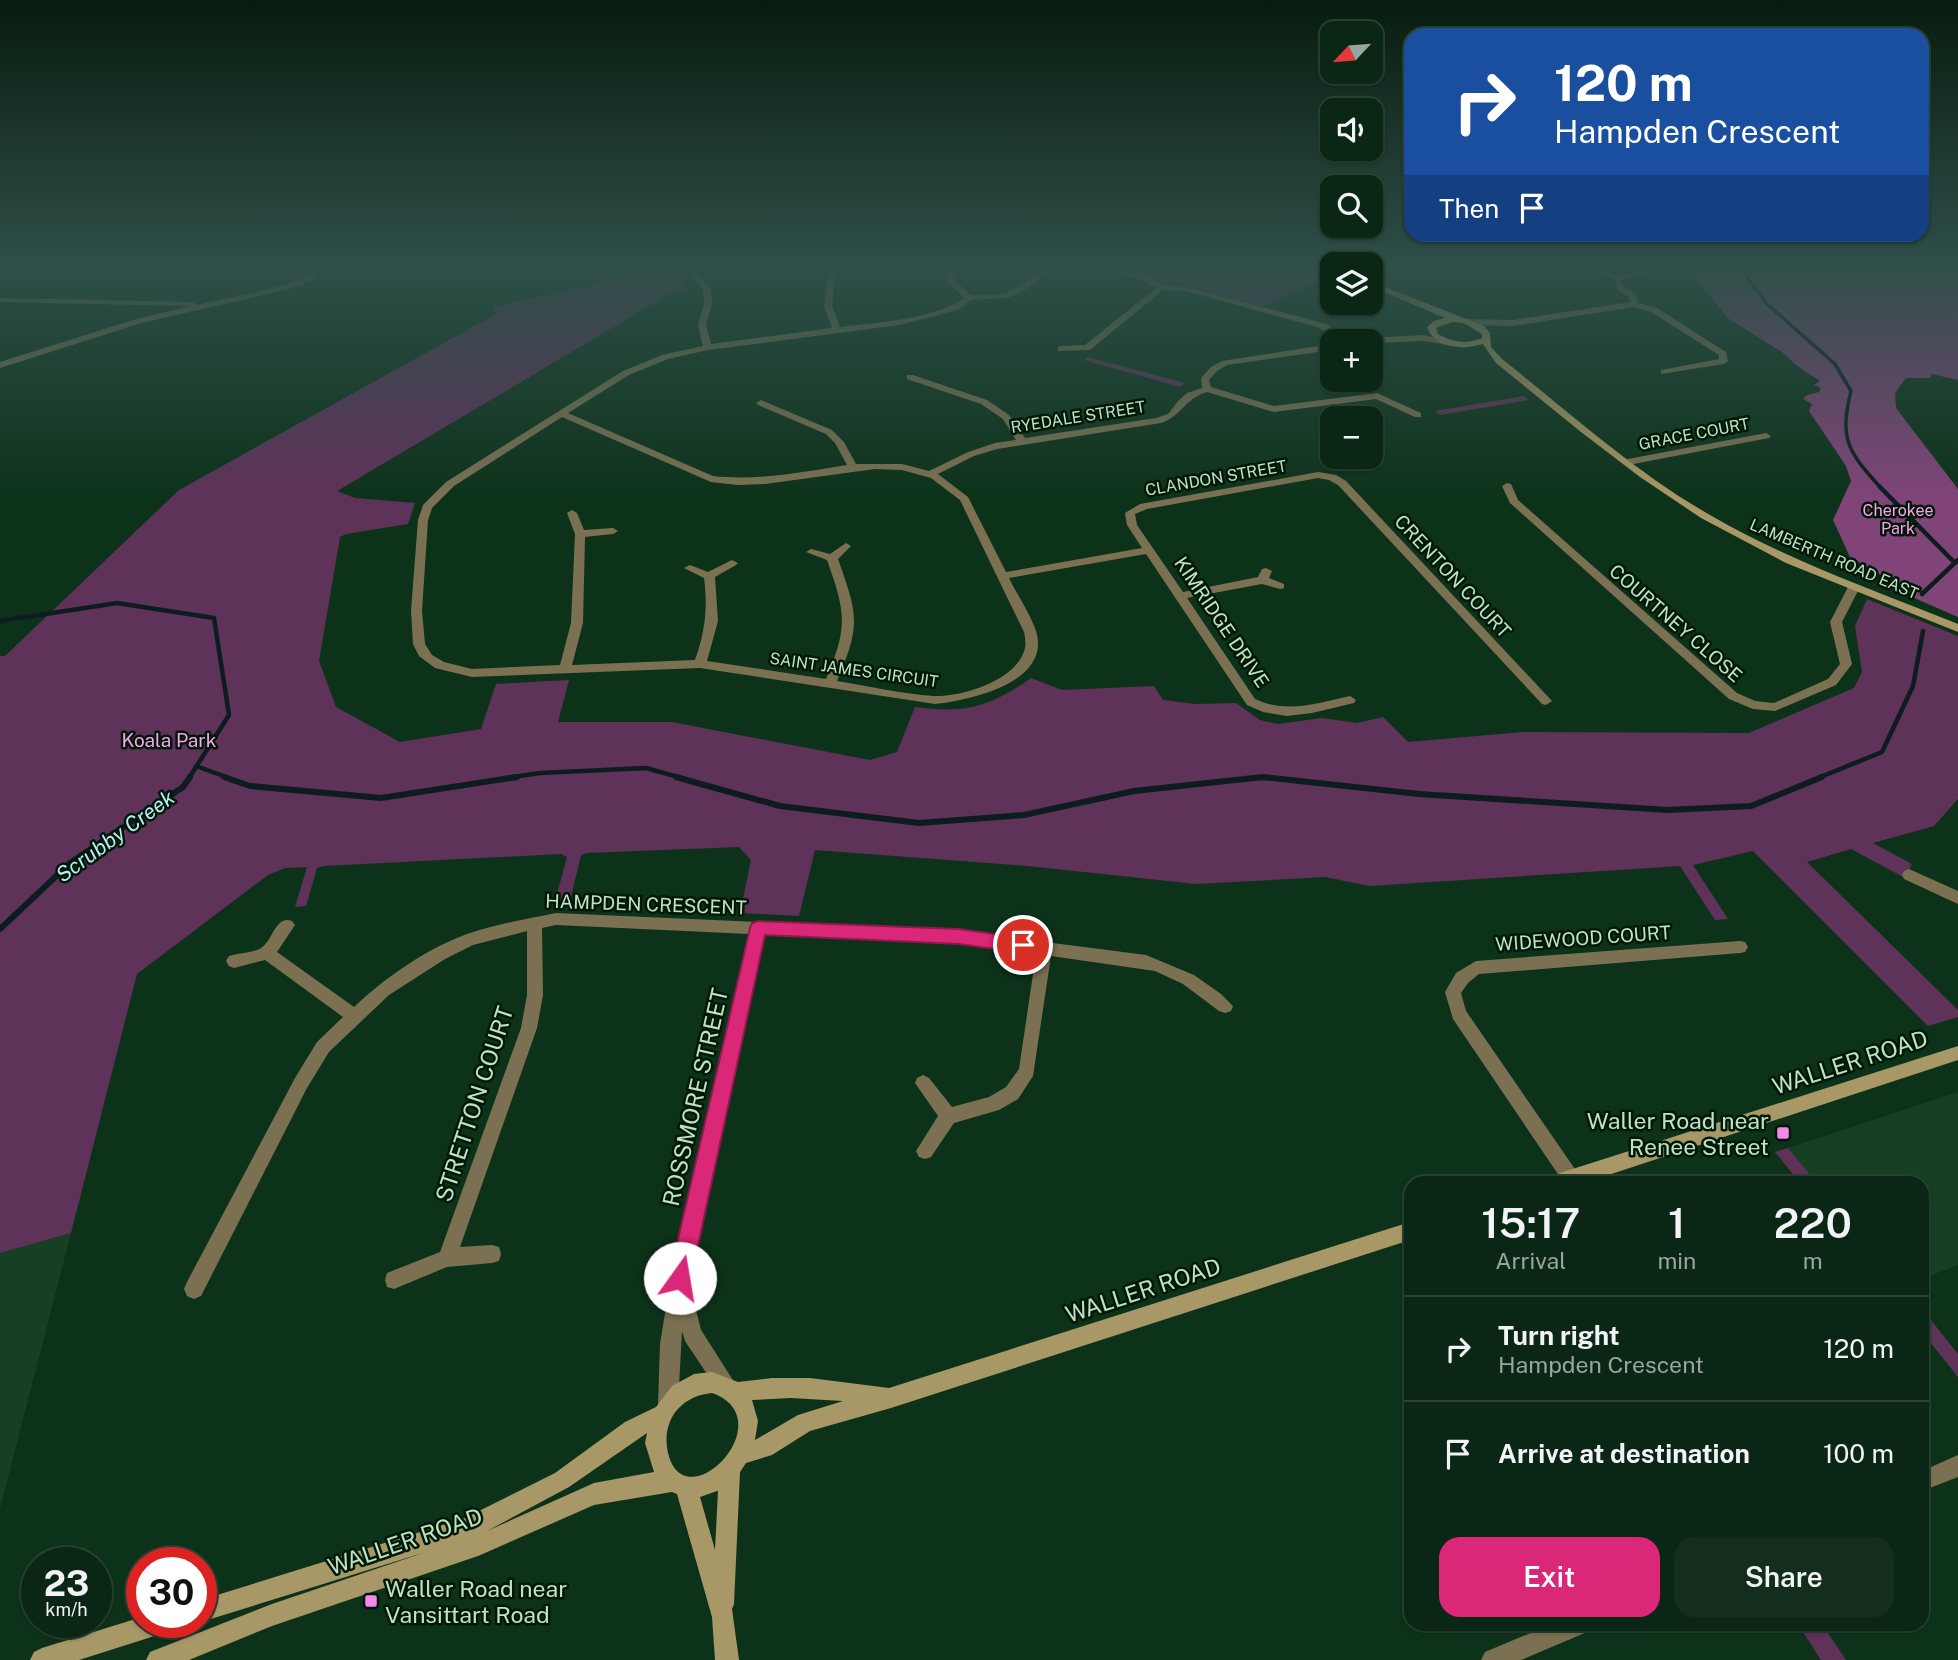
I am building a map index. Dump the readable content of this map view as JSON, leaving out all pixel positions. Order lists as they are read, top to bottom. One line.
{"streets":{"street":["RYEDALE STREET","GRACE COURT","CLANDON STREET","LAMBERTH ROAD EAST","CRENTON COURT","KIMRIDGE DRIVE","COURTNEY CLOSE","SAINT JAMES CIRCUIT","HAMPDEN CRESCENT","WIDEWOOD COURT","WALLER ROAD","ROSSMORE STREET","STRETTON COURT"]},"crossings":[["RYEDALE STREET","SAINT JAMES CIRCUIT"],["GRACE COURT","LAMBERTH ROAD EAST"],["CLANDON STREET","CRENTON COURT"],["CLANDON STREET","KIMRIDGE DRIVE"],["LAMBERTH ROAD EAST","COURTNEY CLOSE"],["HAMPDEN CRESCENT","ROSSMORE STREET"],["HAMPDEN CRESCENT","STRETTON COURT"],["WALLER ROAD","ROSSMORE STREET"]],"water":["Scrubby Creek"],"parks":["Cherokee Park","Koala Park"],"places":{"transit":["Waller Road near Renee Street","Waller Road near Vansittart Road"]},"north":"bottom left","page":{"map_buttons":["+","−"],"turn":["120 m","Hampden Crescent"],"then":"Then","eta":["15:17","Arrival","1","min","220","m"],"list":[{"name":"Turn right","note":"Hampden Crescent","value":"120 m"},{"name":"Arrive at destination","value":"100 m"}],"buttons":["Exit","Share"],"speed":"23 km/h","limit":"30"}}
